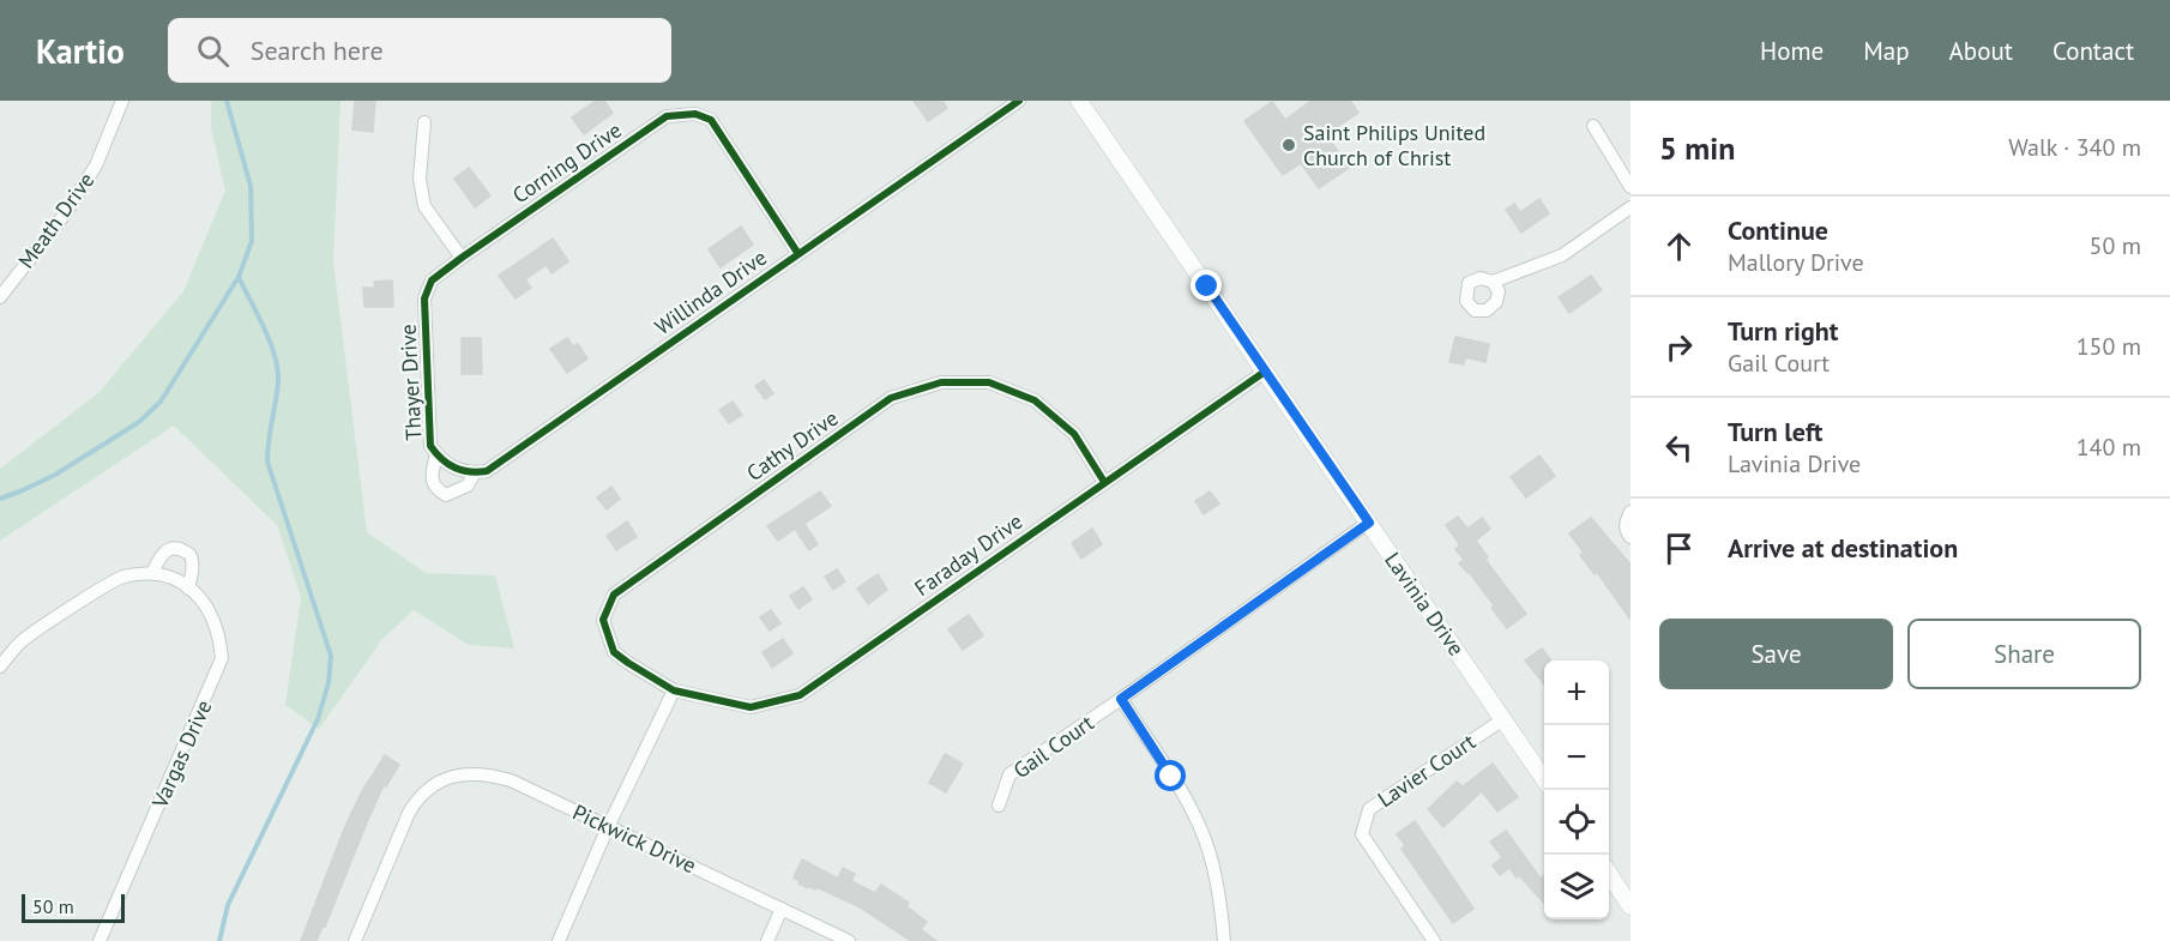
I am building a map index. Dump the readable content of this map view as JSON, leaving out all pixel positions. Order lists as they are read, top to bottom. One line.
{"streets":{"street":["Corning Drive","Meath Drive","Willinda Drive","Thayer Drive","Cathy Drive","Faraday Drive","Lavinia Drive","Gail Court","Vargas Drive","Lavier Court","Pickwick Drive"]},"crossings":[["Corning Drive","Willinda Drive"],["Corning Drive","Thayer Drive"],["Willinda Drive","Thayer Drive"],["Cathy Drive","Faraday Drive"],["Faraday Drive","Lavinia Drive"],["Lavinia Drive","Gail Court"],["Lavinia Drive","Lavier Court"]],"places":["Saint Philips United Church of Christ"],"scale_bar":"50 m","page":{"header":"Kartio","search":"Search here","nav":["Home","Map","About","Contact"],"heading":["5 min","Walk · 340 m"],"list":[["Continue","Mallory Drive","50 m"],["Turn right","Gail Court","150 m"],["Turn left","Lavinia Drive","140 m"],"Arrive at destination"],"buttons":["Save","Share"],"map_buttons":["+","−"],"scale":"50 m"}}
